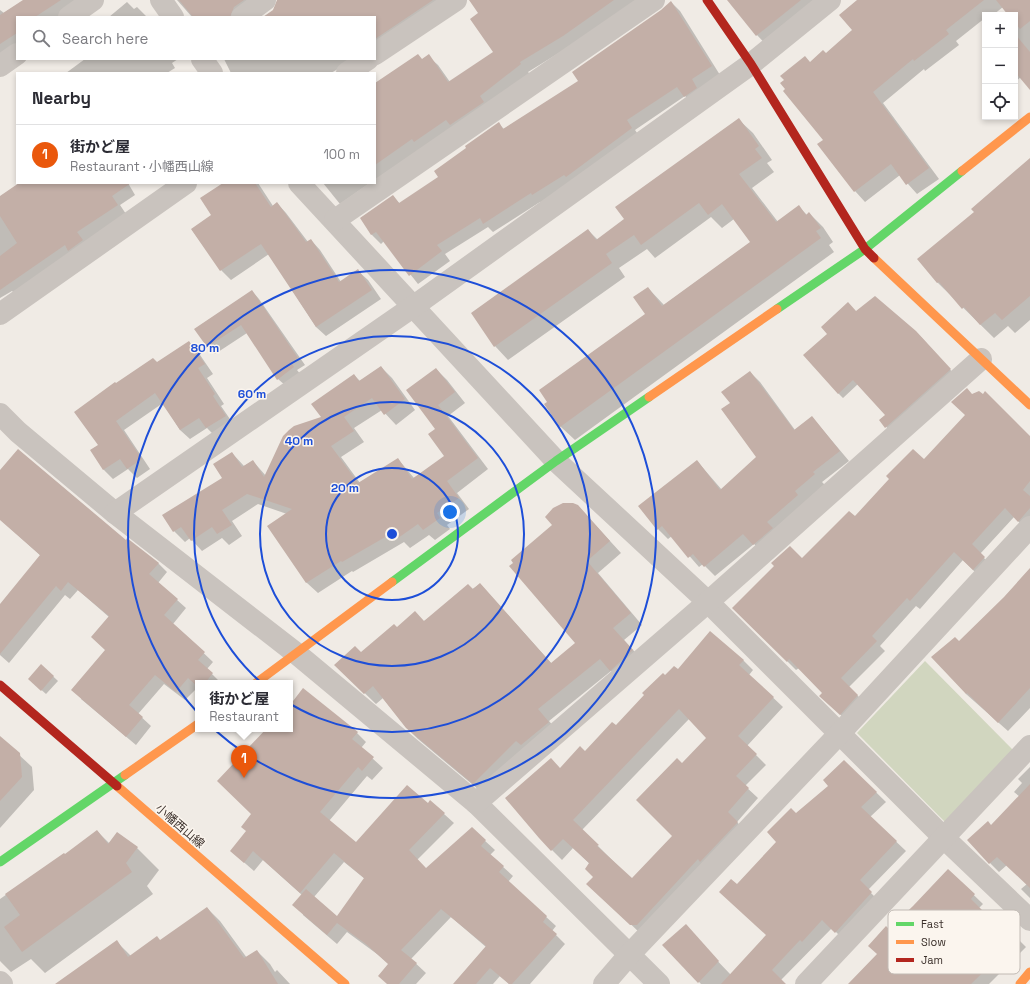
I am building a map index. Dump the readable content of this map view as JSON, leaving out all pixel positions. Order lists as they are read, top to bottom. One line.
{"streets":{"street":["小幡西山線"]},"legend":["Fast","Slow","Jam"],"page":{"map_buttons":["+","−"],"search":"Search here","heading":"Nearby","list":[{"mark":"1","name":"街かど屋","note":"Restaurant · 小幡西山線","value":"100 m"}],"popup":["街かど屋","Restaurant"],"pins":"1"},"rings":["80 m","60 m","40 m","20 m"]}
